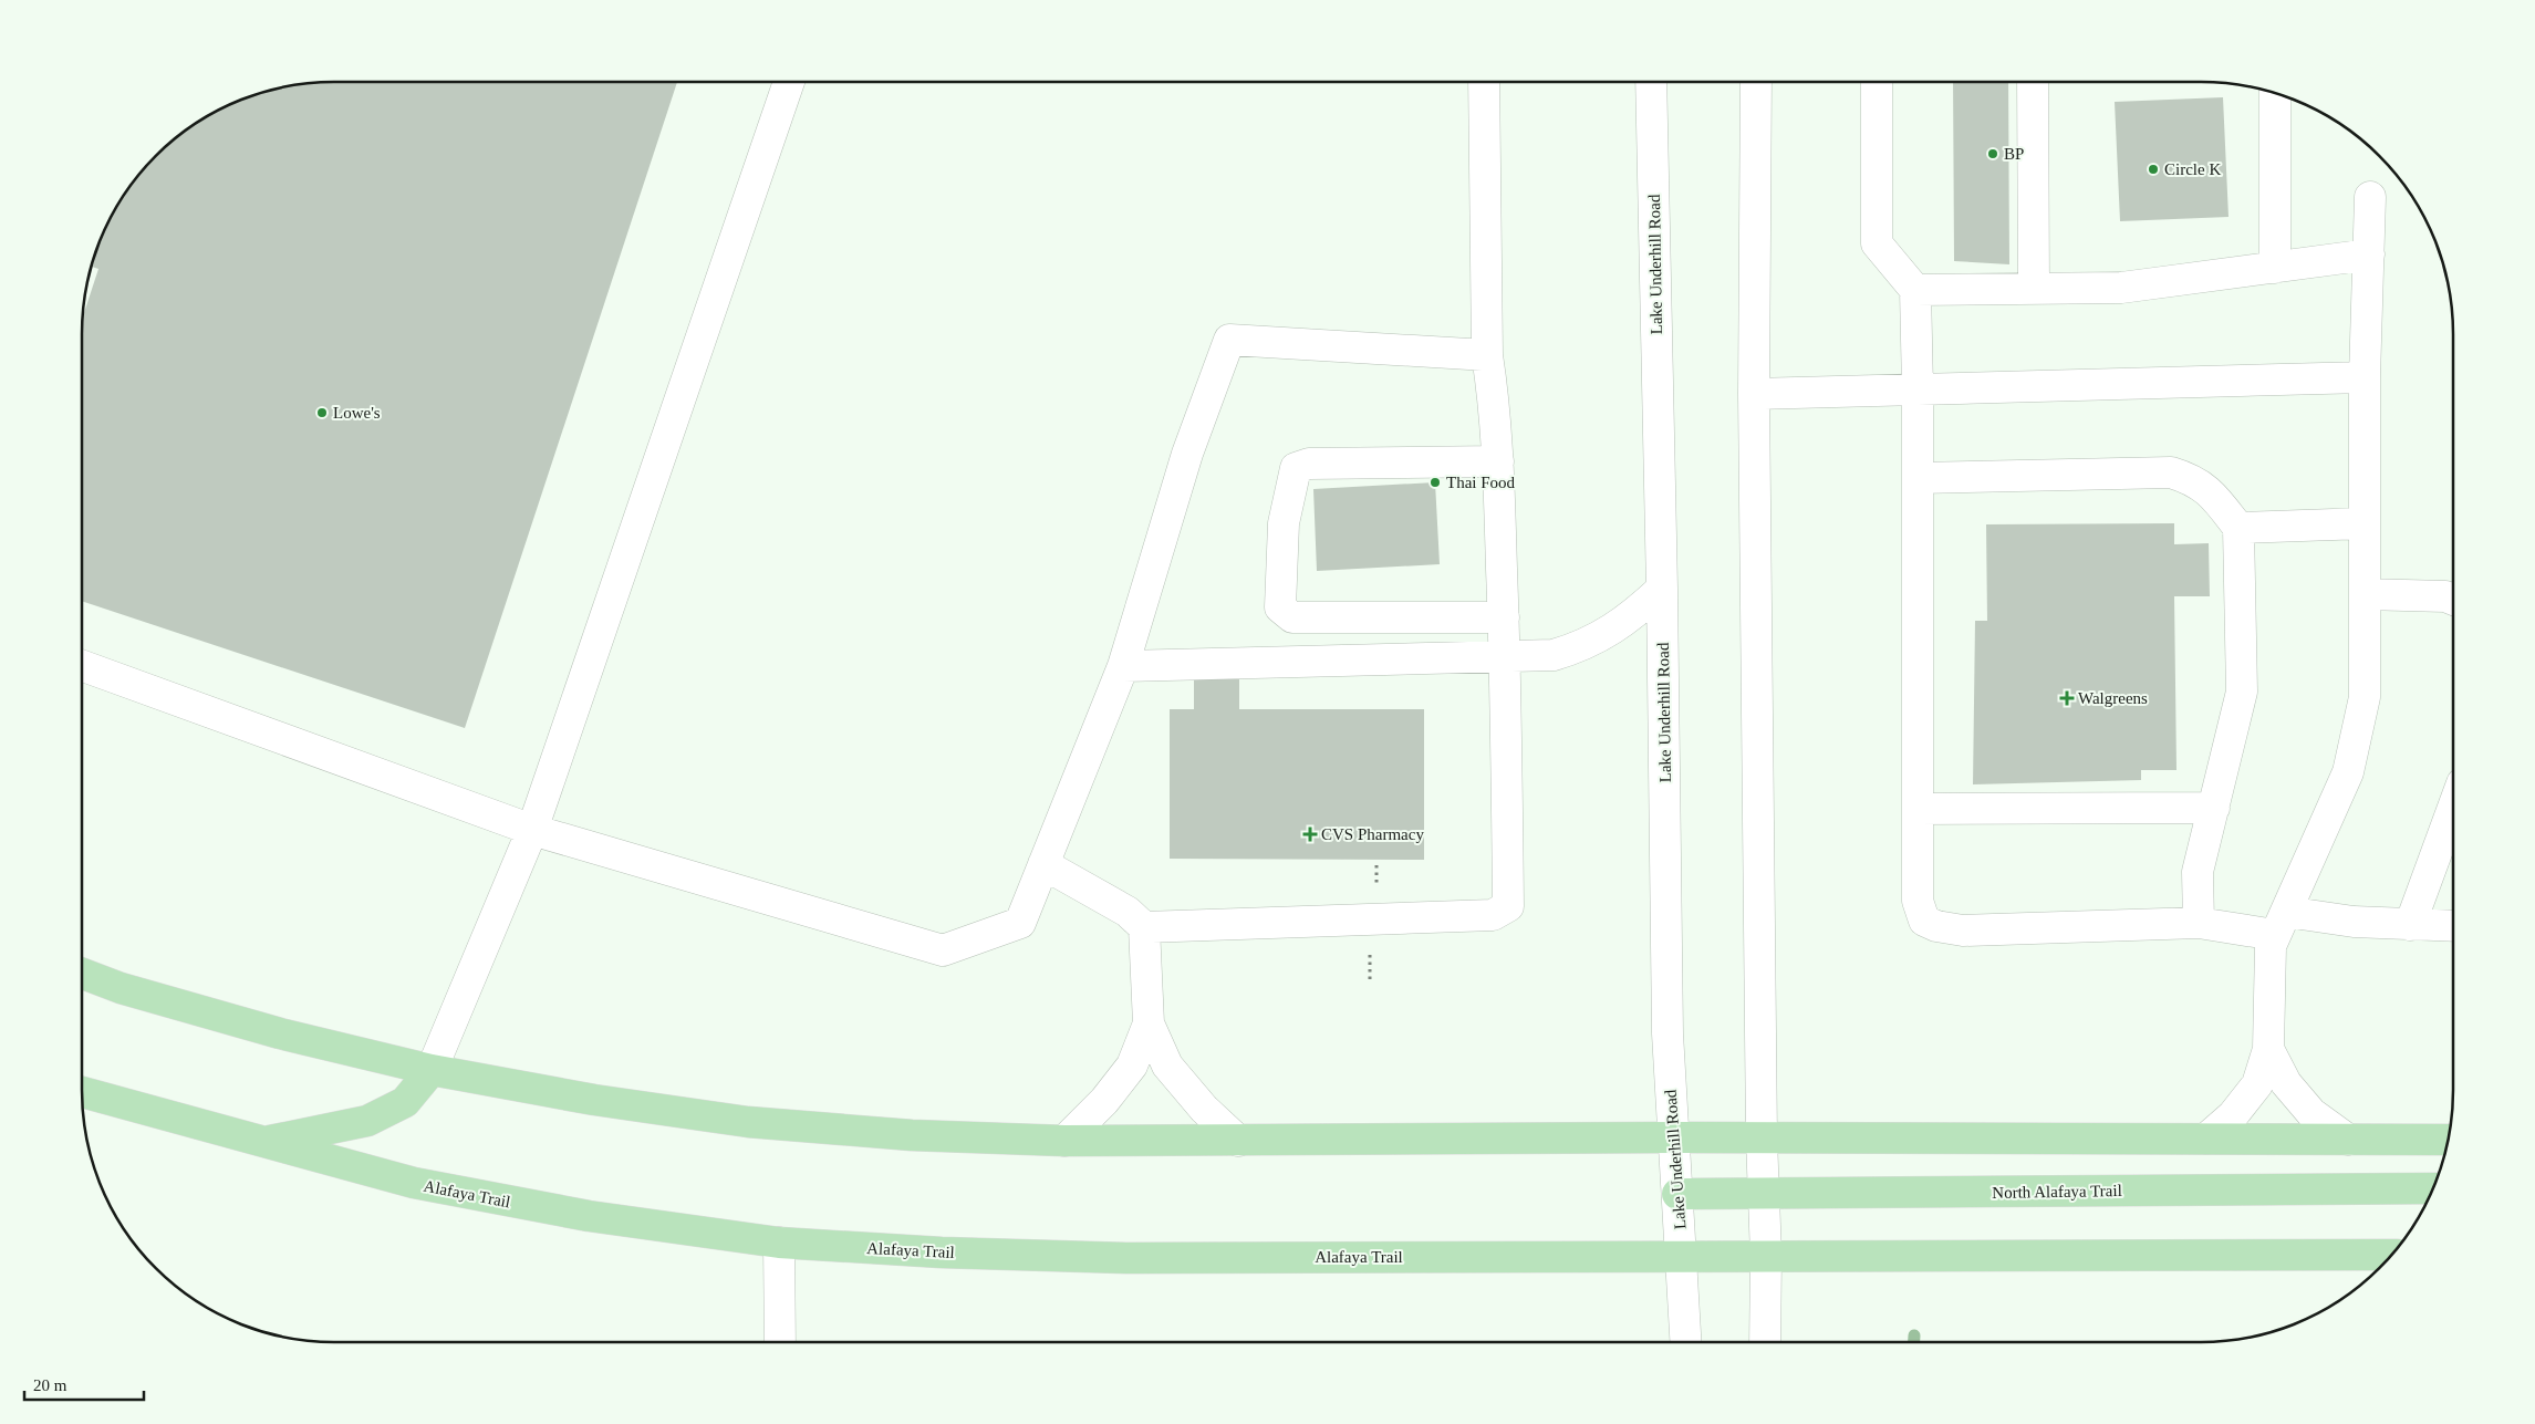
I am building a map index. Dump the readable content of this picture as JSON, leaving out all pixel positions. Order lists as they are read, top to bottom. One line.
{"streets":{"main road":["North Alafaya Trail","Alafaya Trail"],"street":["Lake Underhill Road"]},"crossings":[["Lake Underhill Road","North Alafaya Trail"],["Lake Underhill Road","Alafaya Trail"]],"places":{"other":["BP","Circle K","Lowe's","Thai Food"],"health":["Walgreens","CVS Pharmacy"]},"scale_bar":"20 m"}
